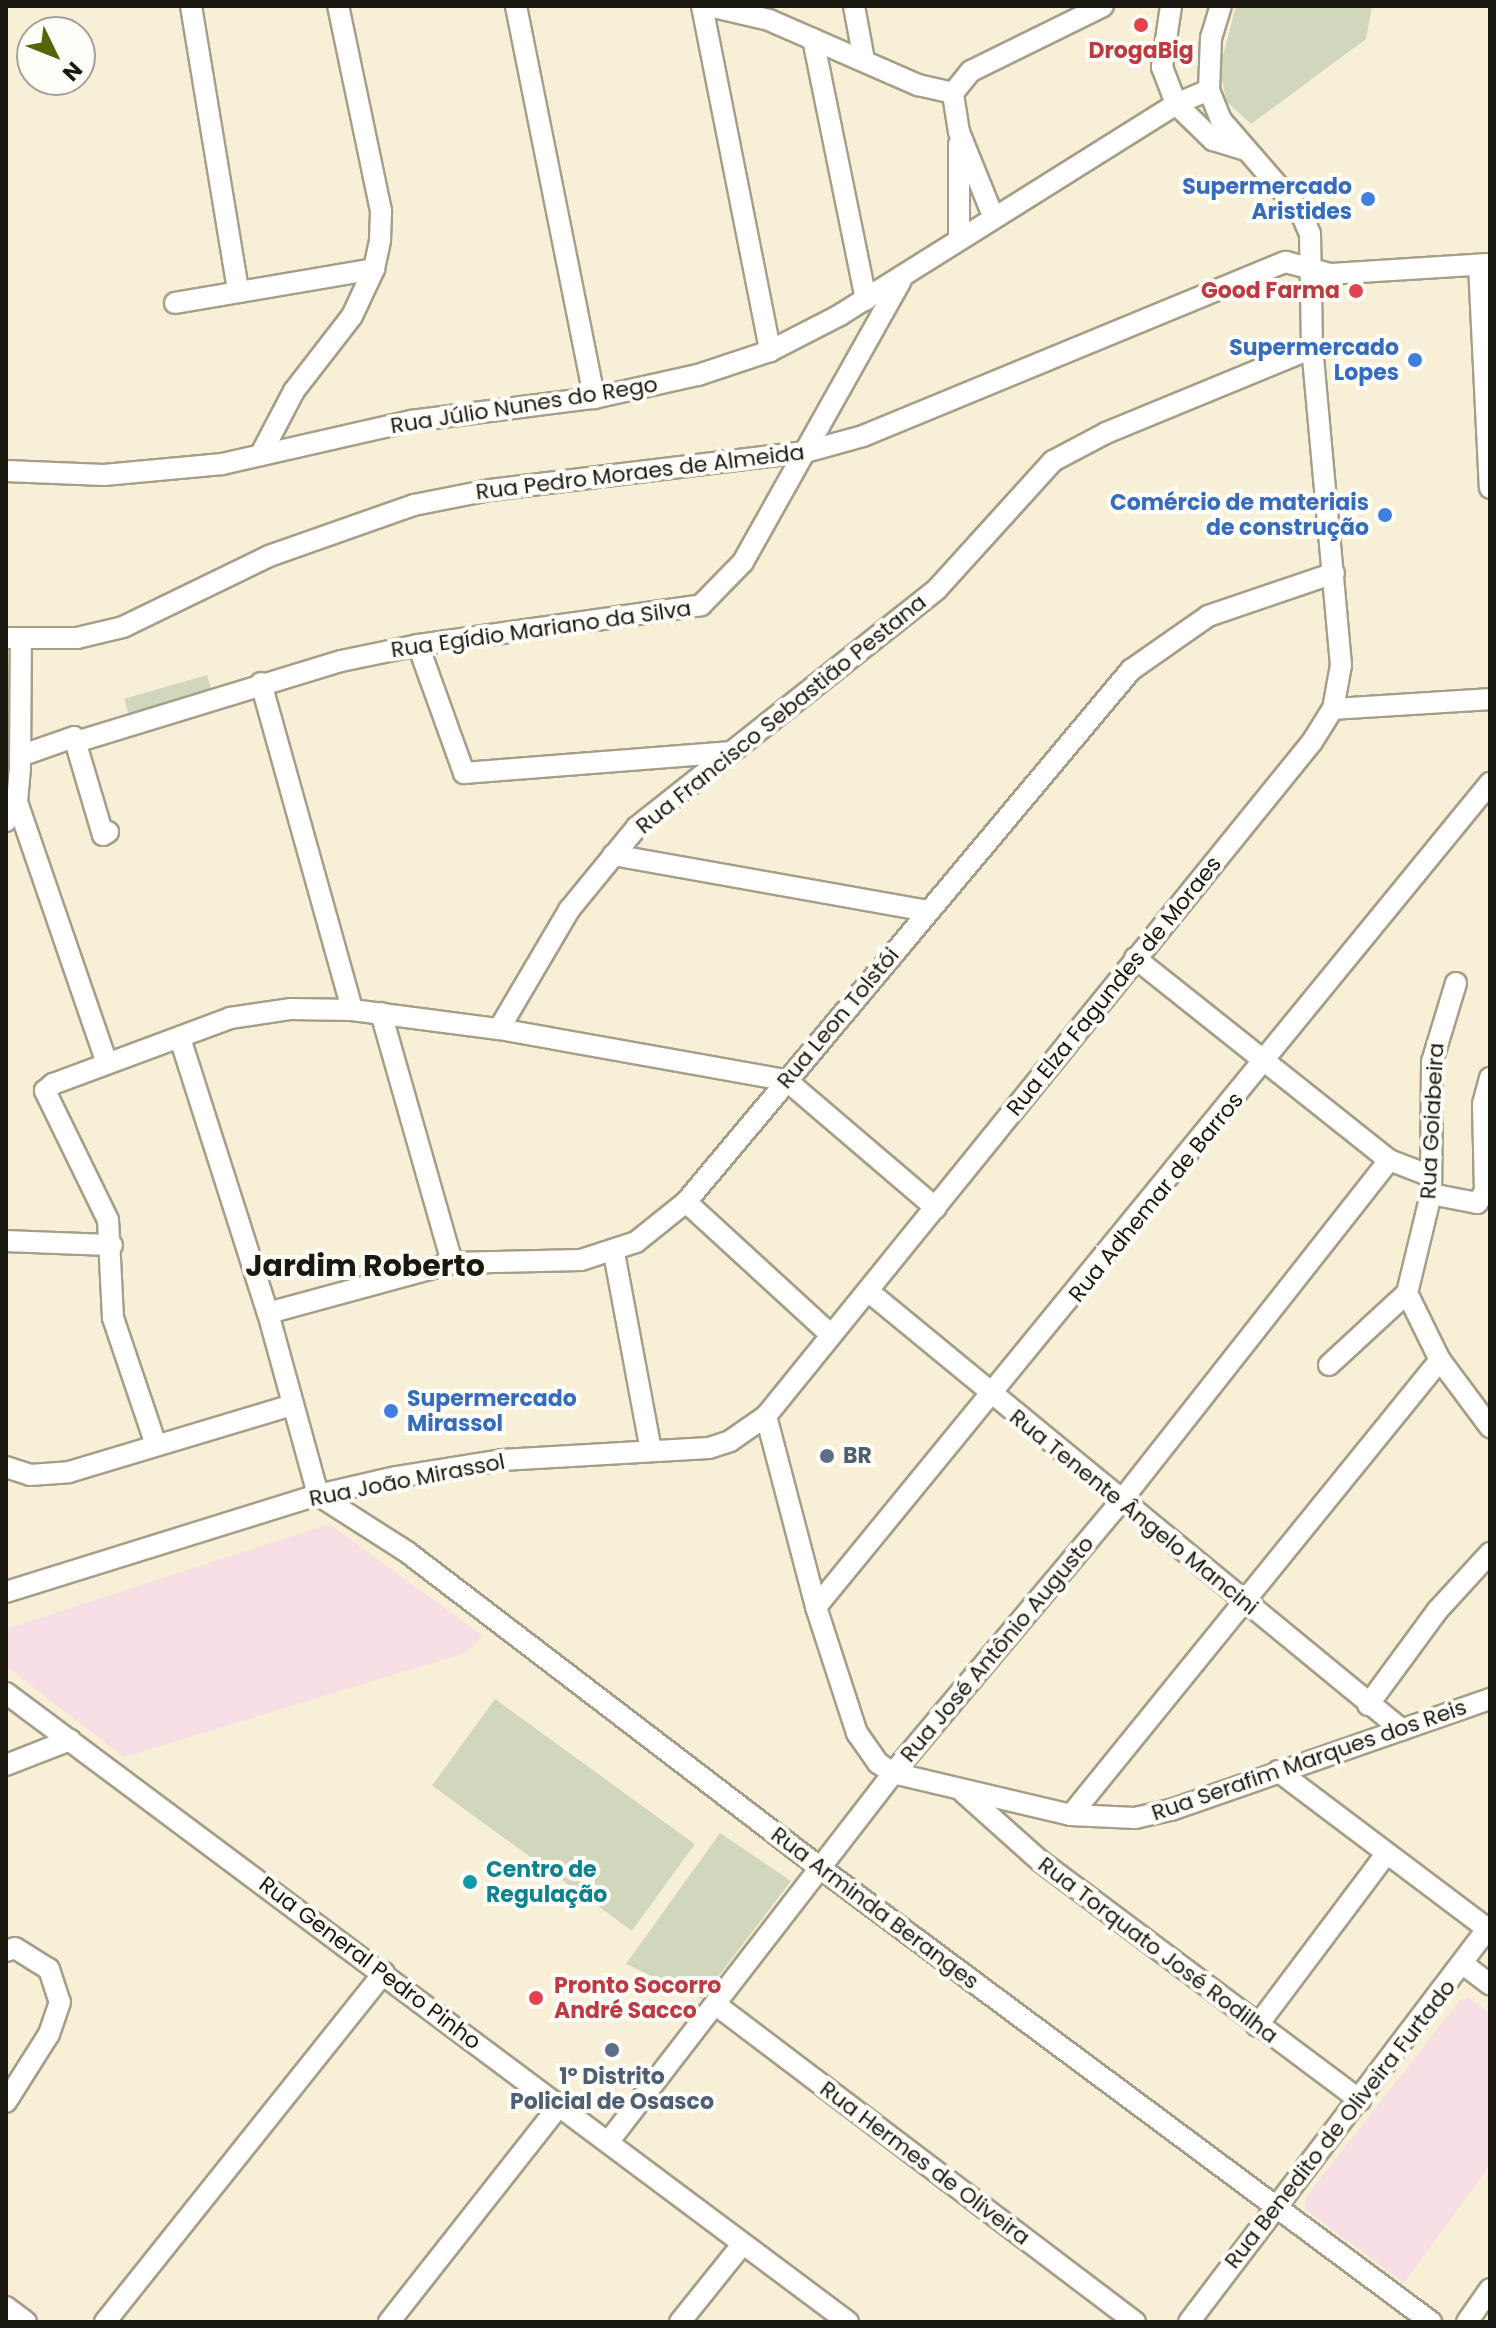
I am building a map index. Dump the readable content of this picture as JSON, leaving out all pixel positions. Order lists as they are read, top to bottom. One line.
{"streets":{"street":["Rua Júlio Nunes do Rego","Rua Pedro Moraes de Almeida","Rua Egídio Mariano da Silva","Rua Francisco Sebastião Pestana","Rua Elza Fagundes de Moraes","Rua Leon Tolstói","Rua Goiabeira","Rua Adhemar de Barros","Rua João Mirassol","Rua Tenente Ângelo Mancini","Rua José Antônio Augusto","Rua Serafim Marques dos Reis","Rua Arminda Beranges","Rua Torquato José Rodilha","Rua General Pedro Pinho","Rua Benedito de Oliveira Furtado","Rua Hermes de Oliveira"]},"crossings":[["Rua Júlio Nunes do Rego","Rua Egídio Mariano da Silva"],["Rua Júlio Nunes do Rego","Rua Elza Fagundes de Moraes"],["Rua Pedro Moraes de Almeida","Rua Egídio Mariano da Silva"],["Rua Pedro Moraes de Almeida","Rua Elza Fagundes de Moraes"],["Rua Francisco Sebastião Pestana","Rua Elza Fagundes de Moraes"],["Rua Elza Fagundes de Moraes","Rua Leon Tolstói"],["Rua Elza Fagundes de Moraes","Rua João Mirassol"],["Rua Elza Fagundes de Moraes","Rua Tenente Ângelo Mancini"],["Rua Adhemar de Barros","Rua Tenente Ângelo Mancini"],["Rua João Mirassol","Rua Arminda Beranges"],["Rua Tenente Ângelo Mancini","Rua José Antônio Augusto"],["Rua Tenente Ângelo Mancini","Rua Serafim Marques dos Reis"],["Rua José Antônio Augusto","Rua Serafim Marques dos Reis"],["Rua José Antônio Augusto","Rua Arminda Beranges"],["Rua José Antônio Augusto","Rua General Pedro Pinho"],["Rua José Antônio Augusto","Rua Hermes de Oliveira"],["Rua Serafim Marques dos Reis","Rua Torquato José Rodilha"],["Rua Arminda Beranges","Rua Benedito de Oliveira Furtado"],["Rua Torquato José Rodilha","Rua Benedito de Oliveira Furtado"]],"districts":["Jardim Roberto"],"places":["DrogaBig","Supermercado Aristides","Good Farma","Supermercado Lopes","Comércio de materiais de construção","Supermercado Mirassol","BR","Centro de Regulação","Pronto Socorro André Sacco","1º Distrito Policial de Osasco"],"north":"bottom right"}
